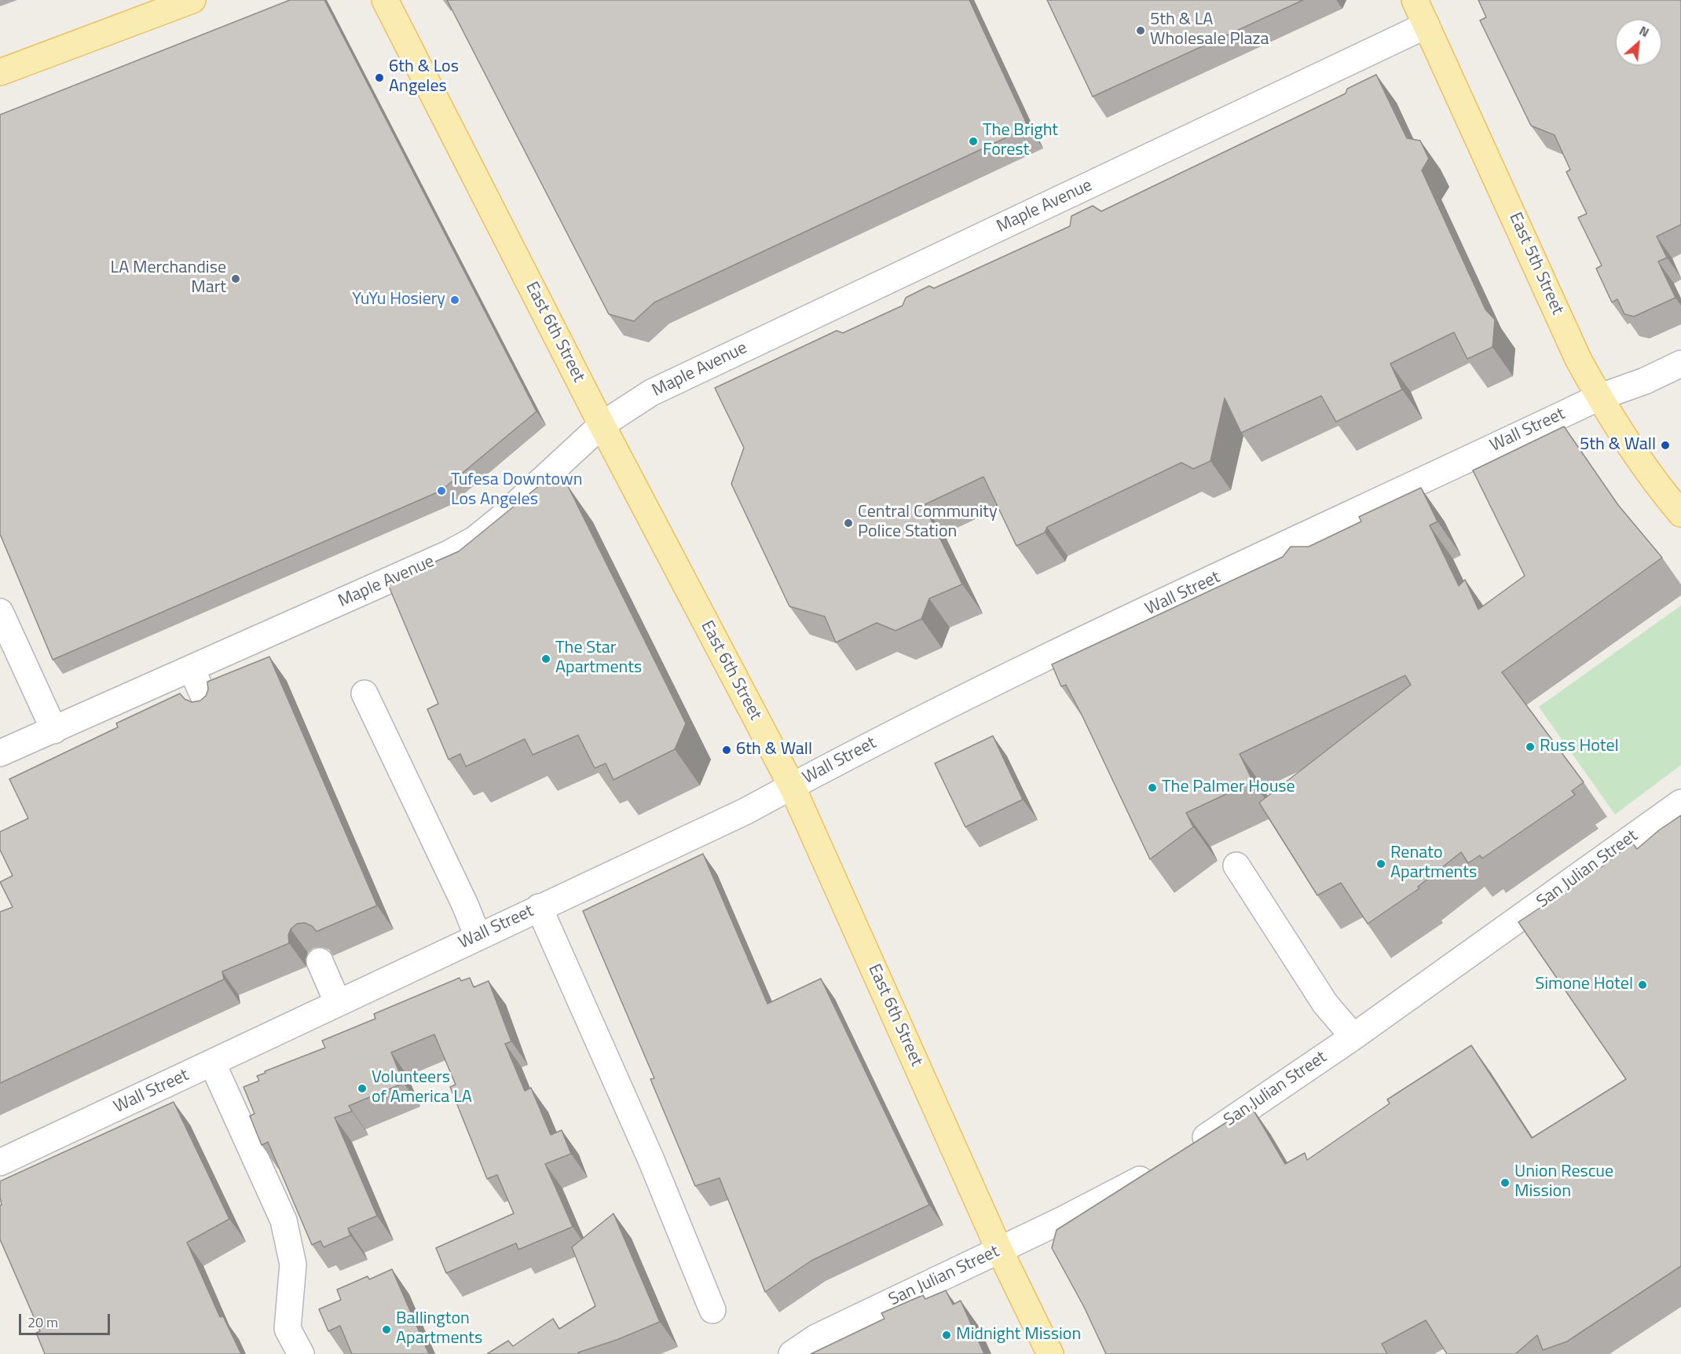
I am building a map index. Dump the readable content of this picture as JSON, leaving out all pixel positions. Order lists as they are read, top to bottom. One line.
{"streets":{"main road":["East 5th Street","East 6th Street"],"street":["Maple Avenue","Wall Street","San Julian Street"]},"crossings":[["Maple Avenue","East 5th Street"],["Maple Avenue","East 6th Street"],["East 5th Street","Wall Street"],["East 6th Street","Wall Street"],["East 6th Street","San Julian Street"]],"places":["5th & LA Wholesale Plaza","6th & Los Angeles","The Bright Forest","LA Merchandise Mart","YuYu Hosiery","5th & Wall","Tufesa Downtown Los Angeles","Central Community Police Station","The Star Apartments","Russ Hotel","6th & Wall","The Palmer House","Renato Apartments","Simone Hotel","Volunteers of America LA","Union Rescue Mission","Ballington Apartments","Midnight Mission"],"scale_bar":"20 m","north":"top right"}
